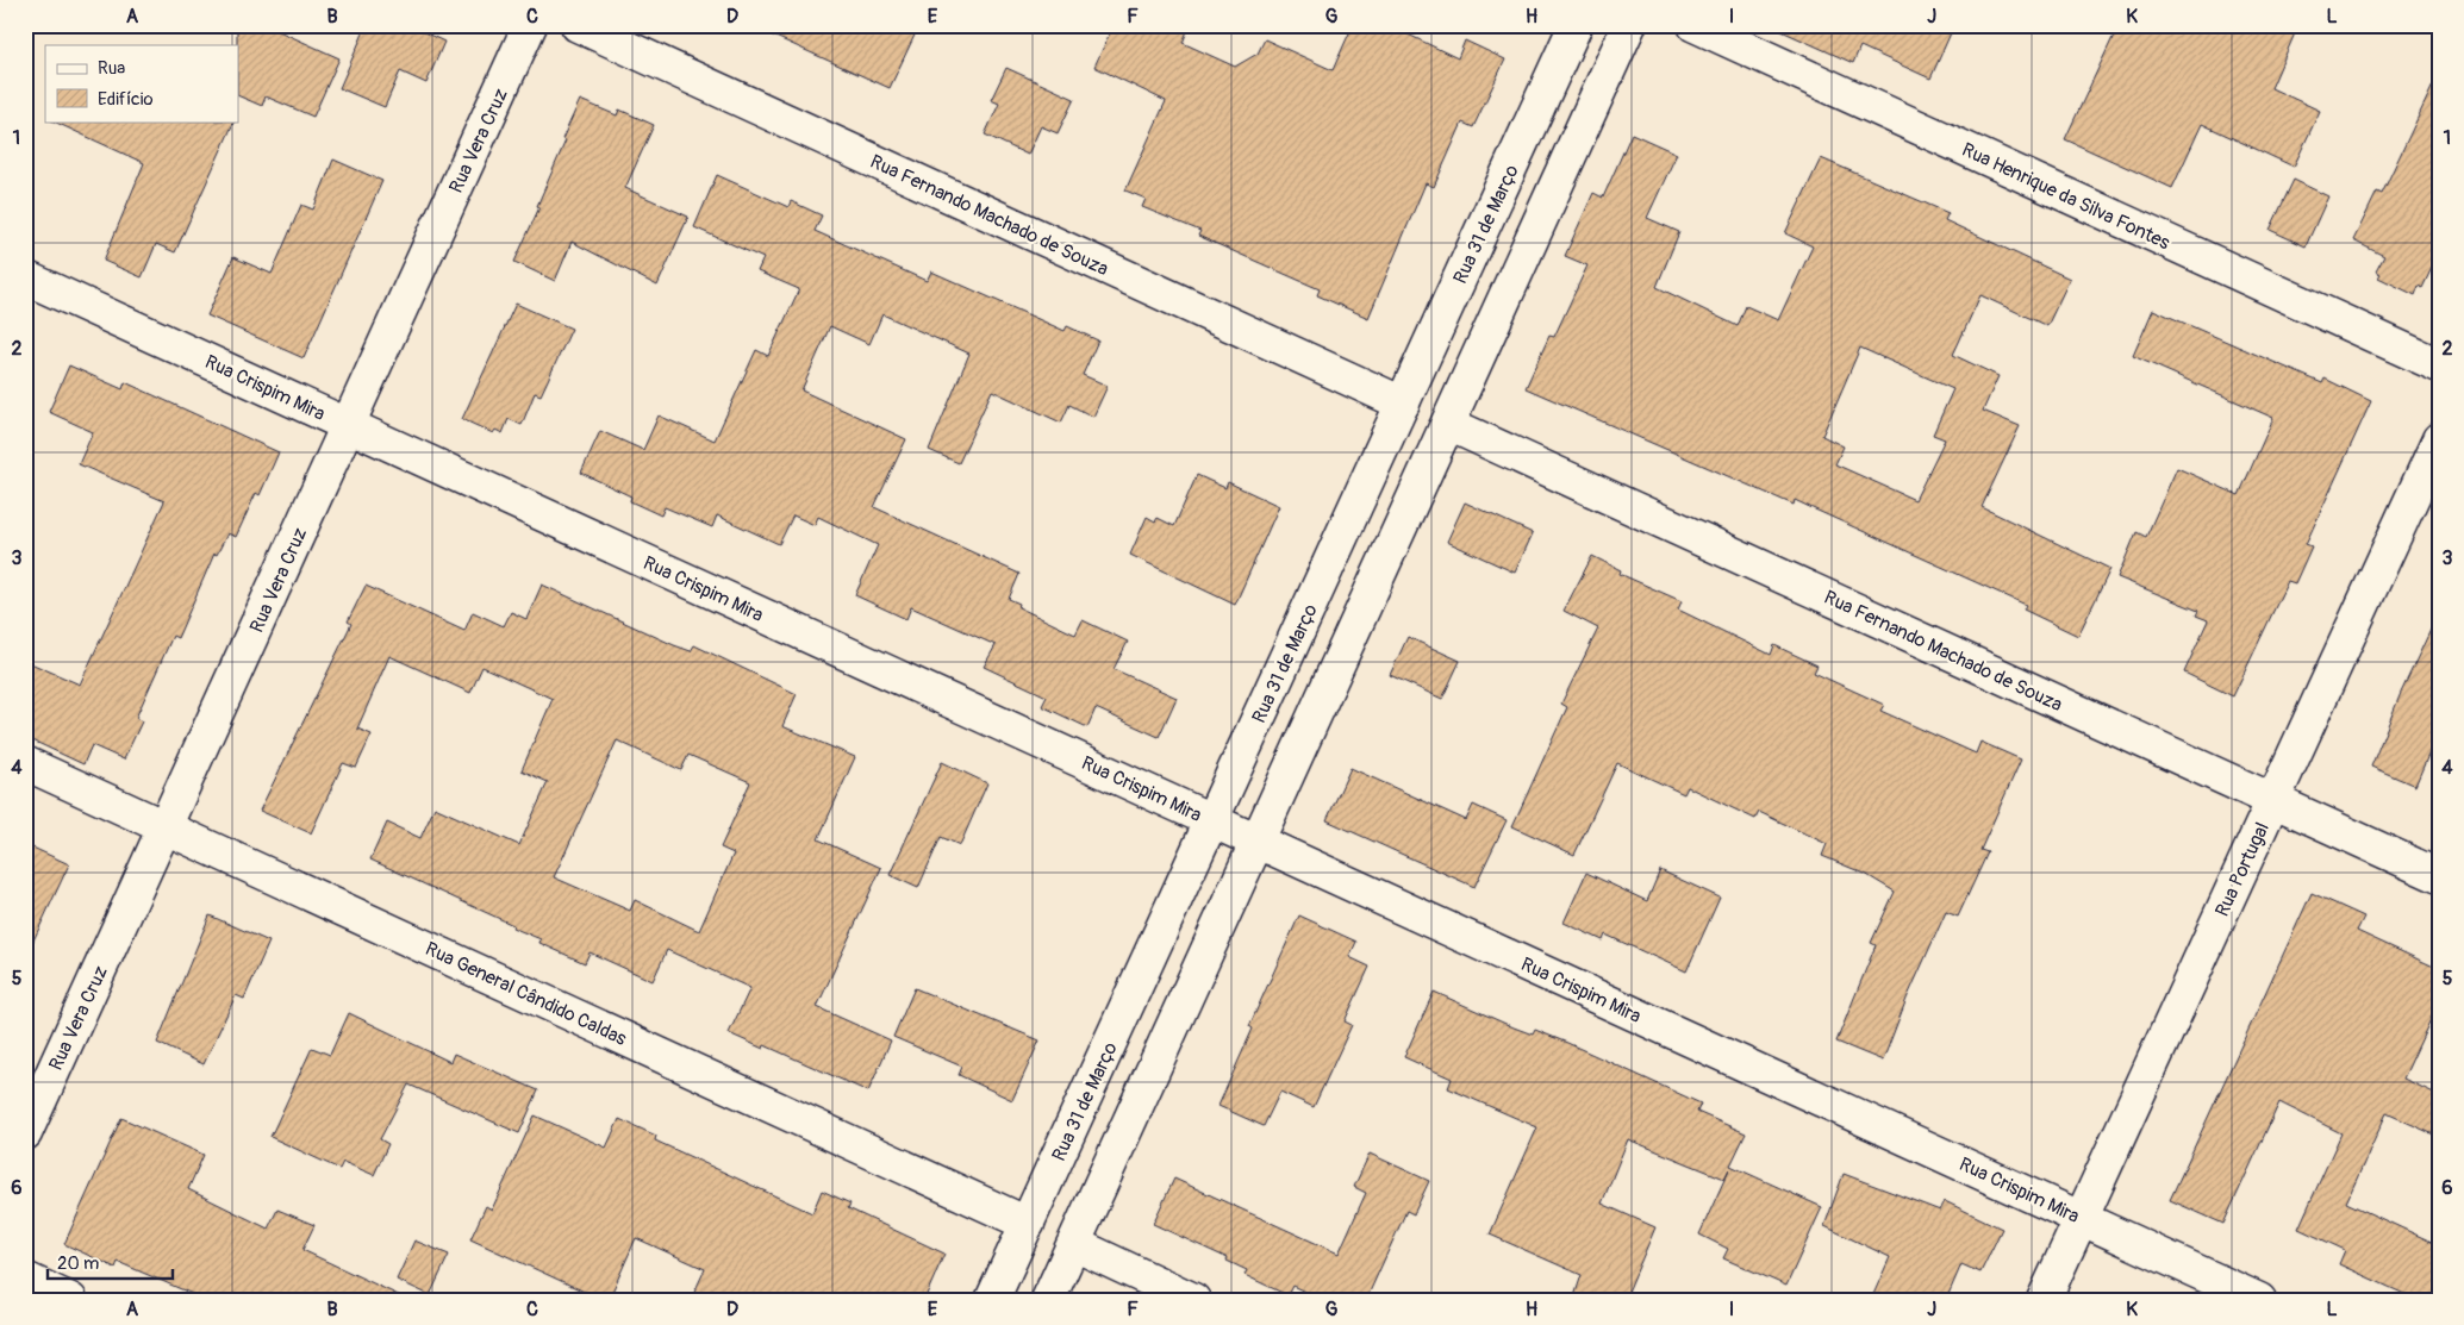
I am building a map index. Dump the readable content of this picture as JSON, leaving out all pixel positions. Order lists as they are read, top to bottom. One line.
{"streets":{"street":["Rua Vera Cruz","Rua Henrique da Silva Fontes","Rua Fernando Machado de Souza","Rua 31 de Março","Rua Crispim Mira","Rua Portugal","Rua General Cândido Caldas"]},"crossings":[["Rua Vera Cruz","Rua Crispim Mira"],["Rua Vera Cruz","Rua General Cândido Caldas"],["Rua Fernando Machado de Souza","Rua 31 de Março"],["Rua Fernando Machado de Souza","Rua Portugal"],["Rua 31 de Março","Rua Crispim Mira"],["Rua 31 de Março","Rua General Cândido Caldas"],["Rua Crispim Mira","Rua Portugal"]],"legend":["Rua","Edifício"],"scale_bar":"20 m","grid":{"columns":["A","B","C","D","E","F","G","H","I","J","K","L"],"rows":["1","2","3","4","5","6"]}}
